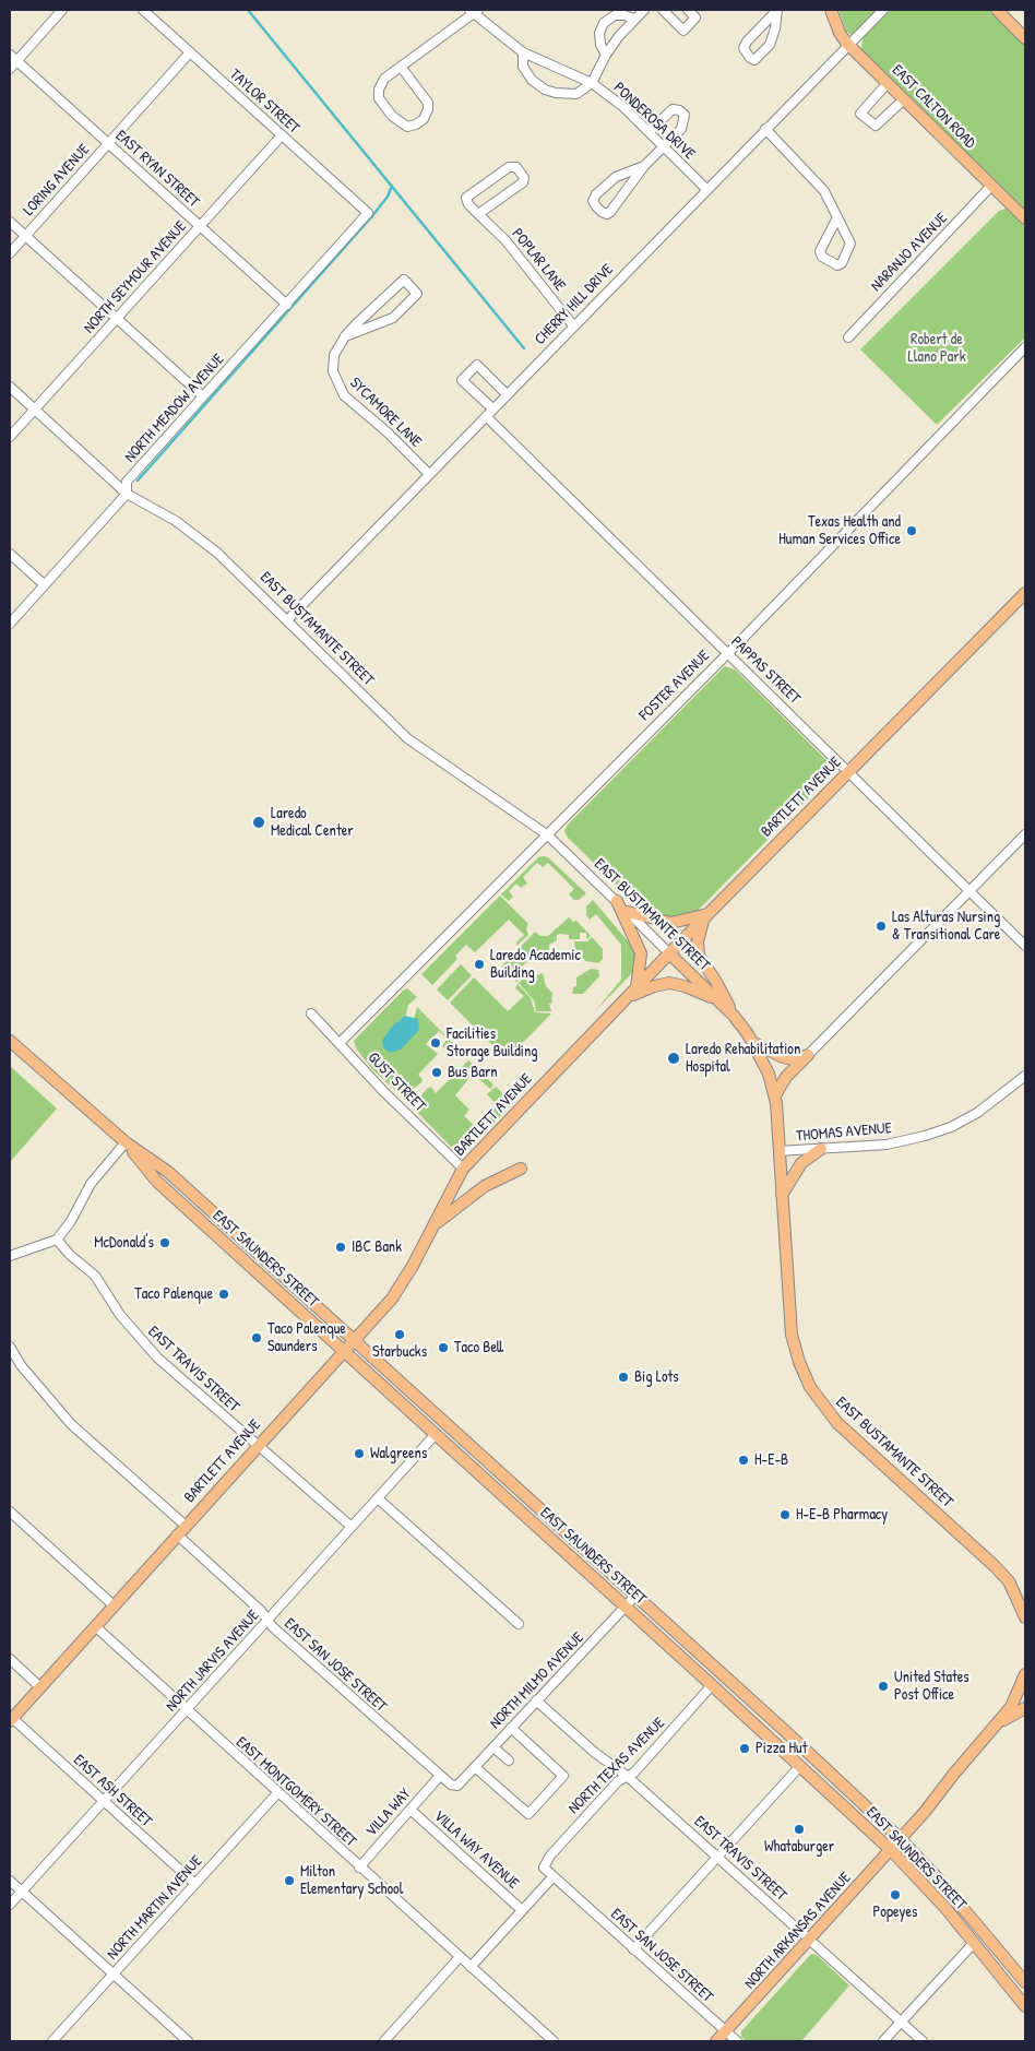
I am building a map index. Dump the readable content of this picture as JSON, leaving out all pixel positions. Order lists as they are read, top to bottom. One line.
{"streets":{"main road":["EAST CALTON ROAD","EAST BUSTAMANTE STREET","BARTLETT AVENUE","EAST SAUNDERS STREET","NORTH ARKANSAS AVENUE"],"street":["TAYLOR STREET","PONDEROSA DRIVE","EAST RYAN STREET","LORING AVENUE","NARANJO AVENUE","POPLAR LANE","NORTH SEYMOUR AVENUE","CHERRY HILL DRIVE","NORTH MEADOW AVENUE","SYCAMORE LANE","PAPPAS STREET","FOSTER AVENUE","GUST STREET","THOMAS AVENUE","EAST TRAVIS STREET","NORTH JARVIS AVENUE","EAST SAN JOSE STREET","NORTH MILMO AVENUE","NORTH TEXAS AVENUE","EAST ASH STREET","EAST MONTGOMERY STREET","VILLA WAY","VILLA WAY AVENUE","NORTH MARTIN AVENUE"]},"crossings":[["TAYLOR STREET","LORING AVENUE"],["TAYLOR STREET","NORTH SEYMOUR AVENUE"],["TAYLOR STREET","NORTH MEADOW AVENUE"],["EAST CALTON ROAD","NARANJO AVENUE"],["EAST CALTON ROAD","CHERRY HILL DRIVE"],["PONDEROSA DRIVE","CHERRY HILL DRIVE"],["EAST RYAN STREET","LORING AVENUE"],["EAST RYAN STREET","NORTH SEYMOUR AVENUE"],["EAST RYAN STREET","NORTH MEADOW AVENUE"],["POPLAR LANE","CHERRY HILL DRIVE"],["NORTH SEYMOUR AVENUE","EAST BUSTAMANTE STREET"],["CHERRY HILL DRIVE","SYCAMORE LANE"],["CHERRY HILL DRIVE","EAST BUSTAMANTE STREET"],["CHERRY HILL DRIVE","PAPPAS STREET"],["NORTH MEADOW AVENUE","EAST BUSTAMANTE STREET"],["EAST BUSTAMANTE STREET","FOSTER AVENUE"],["EAST BUSTAMANTE STREET","BARTLETT AVENUE"],["EAST BUSTAMANTE STREET","THOMAS AVENUE"],["PAPPAS STREET","FOSTER AVENUE"],["PAPPAS STREET","BARTLETT AVENUE"],["FOSTER AVENUE","GUST STREET"],["BARTLETT AVENUE","GUST STREET"],["BARTLETT AVENUE","EAST SAUNDERS STREET"],["BARTLETT AVENUE","EAST TRAVIS STREET"],["BARTLETT AVENUE","EAST SAN JOSE STREET"],["BARTLETT AVENUE","EAST ASH STREET"],["BARTLETT AVENUE","EAST MONTGOMERY STREET"],["EAST SAUNDERS STREET","NORTH JARVIS AVENUE"],["EAST SAUNDERS STREET","NORTH MILMO AVENUE"],["EAST SAUNDERS STREET","NORTH TEXAS AVENUE"],["EAST SAUNDERS STREET","NORTH ARKANSAS AVENUE"],["EAST TRAVIS STREET","NORTH JARVIS AVENUE"],["EAST TRAVIS STREET","NORTH MILMO AVENUE"],["EAST TRAVIS STREET","NORTH TEXAS AVENUE"],["EAST TRAVIS STREET","NORTH ARKANSAS AVENUE"],["NORTH JARVIS AVENUE","EAST SAN JOSE STREET"],["NORTH JARVIS AVENUE","EAST ASH STREET"],["NORTH JARVIS AVENUE","EAST MONTGOMERY STREET"],["EAST SAN JOSE STREET","NORTH MILMO AVENUE"],["EAST SAN JOSE STREET","NORTH TEXAS AVENUE"],["EAST SAN JOSE STREET","VILLA WAY"],["EAST SAN JOSE STREET","NORTH ARKANSAS AVENUE"],["EAST ASH STREET","NORTH MARTIN AVENUE"],["EAST MONTGOMERY STREET","VILLA WAY"],["EAST MONTGOMERY STREET","NORTH MARTIN AVENUE"],["VILLA WAY","VILLA WAY AVENUE"]],"parks":["Robert de Llano Park"],"places":["Texas Health and Human Services Office","Laredo Medical Center","Las Alturas Nursing & Transitional Care","Laredo Academic Building","Facilities Storage Building","Laredo Rehabilitation Hospital","Bus Barn","McDonald's","IBC Bank","Taco Palenque","Starbucks","Taco Palenque Saunders","Taco Bell","Big Lots","Walgreens","H-E-B","H-E-B Pharmacy","United States Post Office","Pizza Hut","Whataburger","Milton Elementary School","Popeyes"]}
